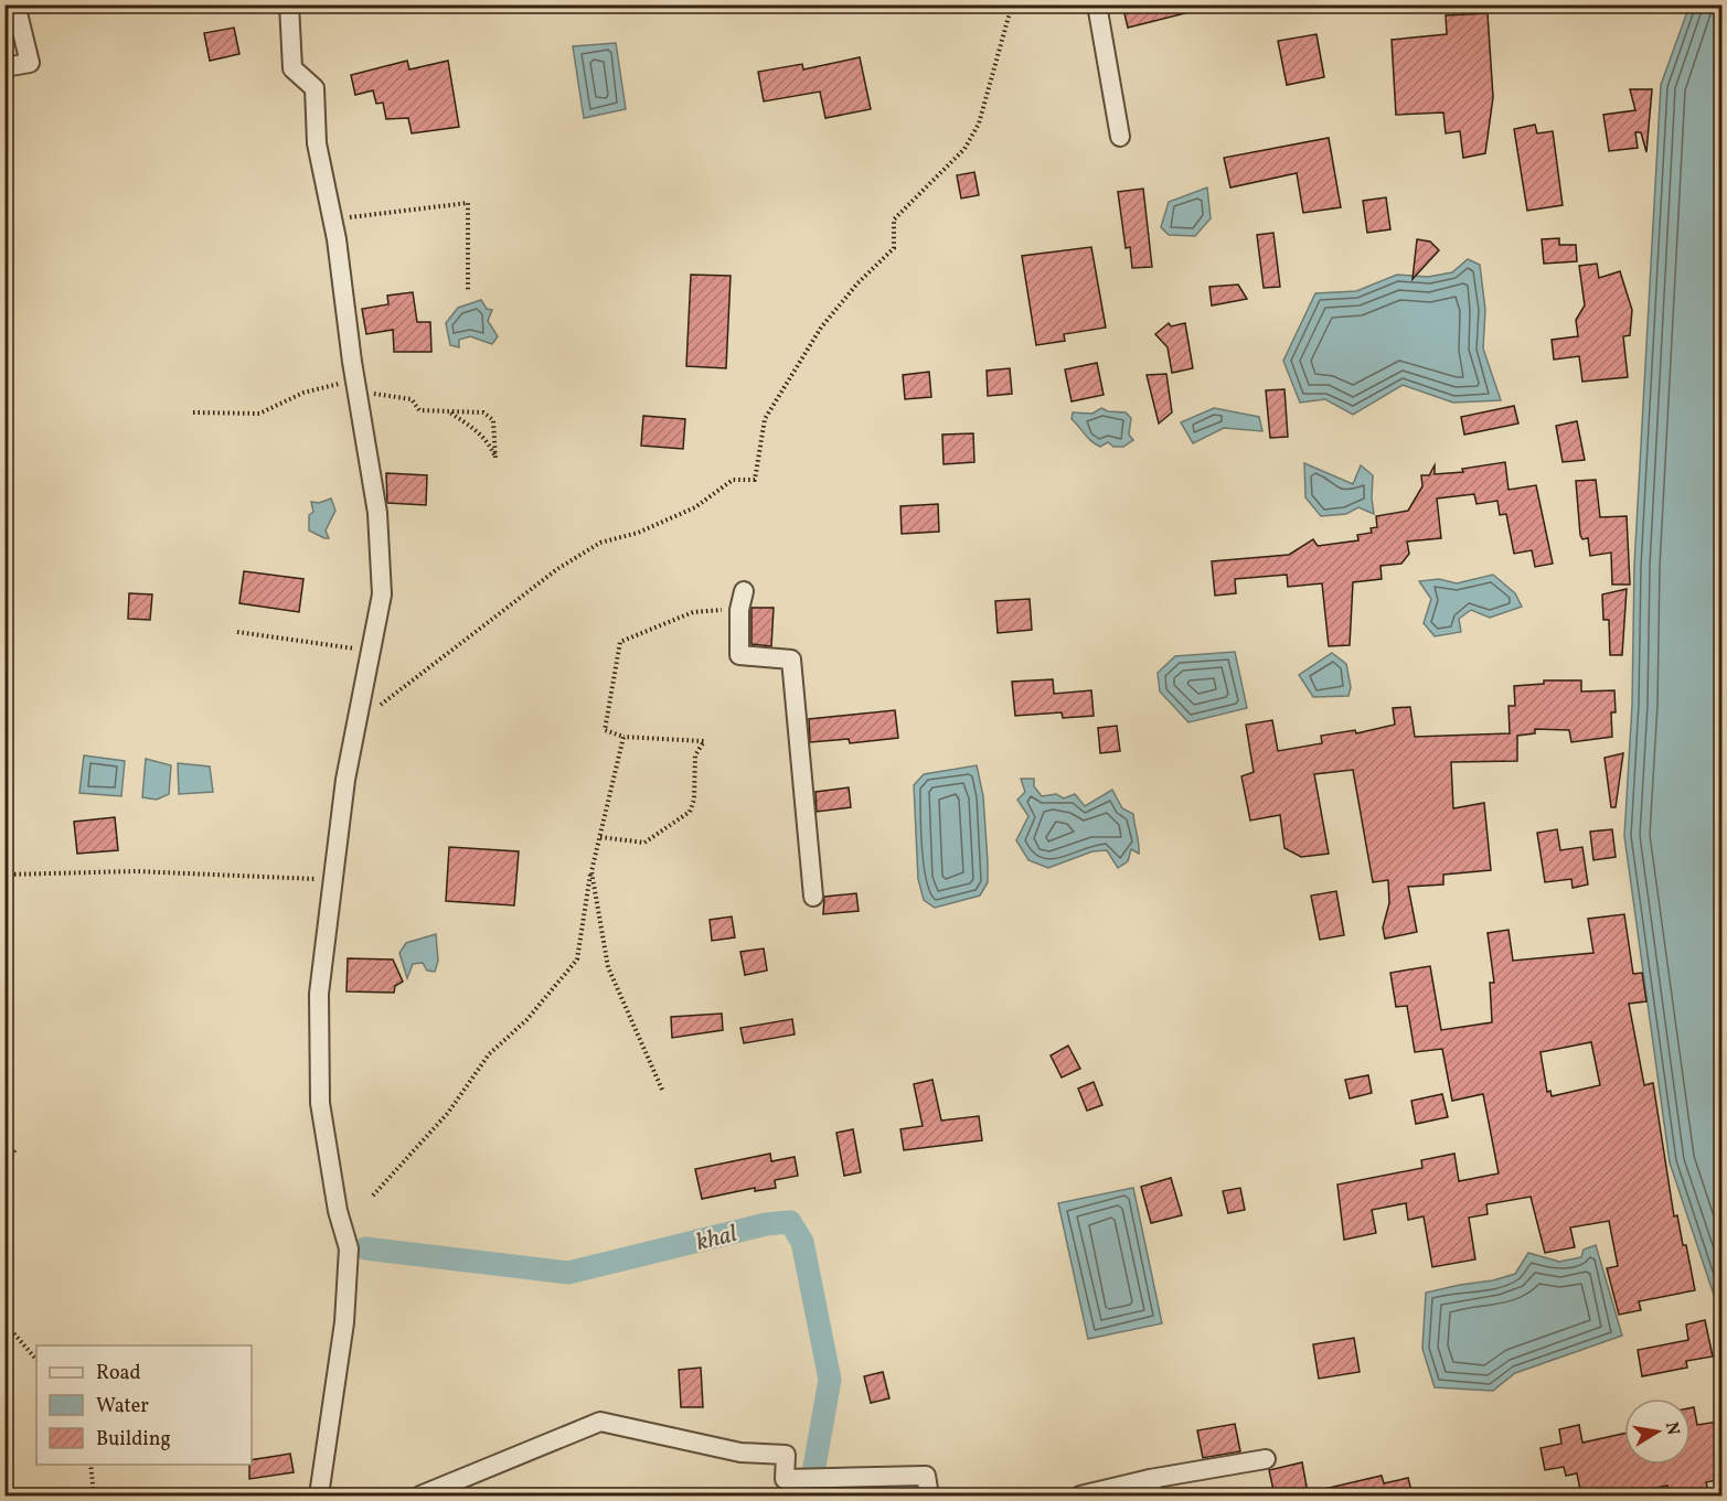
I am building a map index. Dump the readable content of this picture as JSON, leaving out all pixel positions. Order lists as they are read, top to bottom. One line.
{"water":["khal"],"legend":["Road","Water","Building"],"north":"right"}
